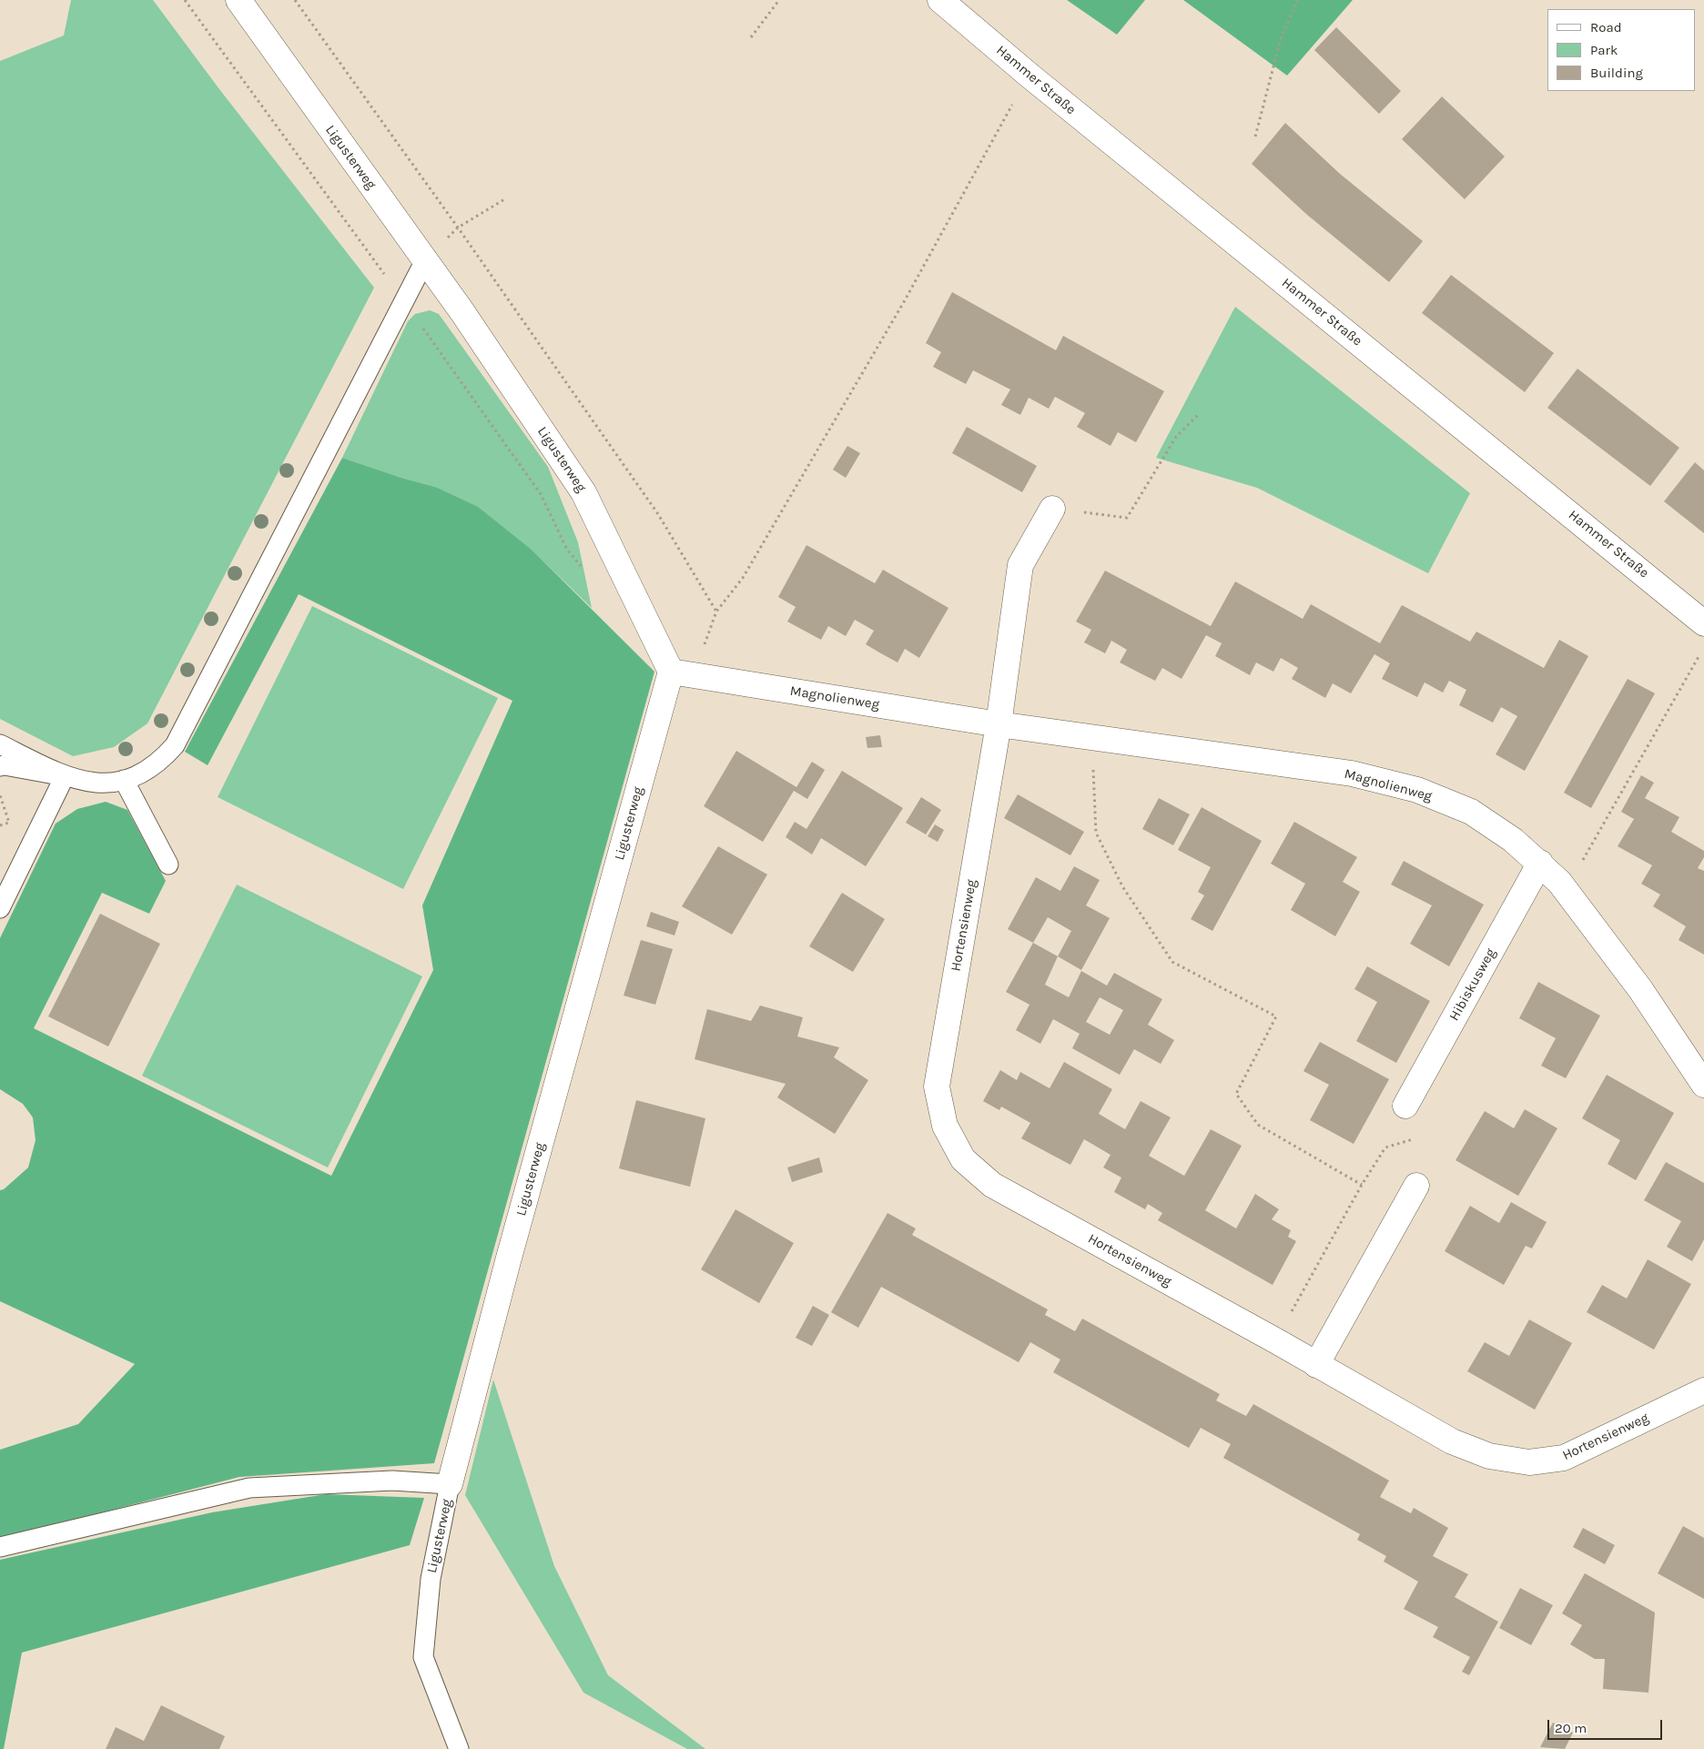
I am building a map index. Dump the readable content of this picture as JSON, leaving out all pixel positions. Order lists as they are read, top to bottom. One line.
{"streets":{"street":["Hammer Straße","Ligusterweg","Magnolienweg","Hortensienweg","Hibiskusweg"]},"crossings":[["Ligusterweg","Magnolienweg"],["Magnolienweg","Hortensienweg"],["Magnolienweg","Hibiskusweg"]],"legend":["Road","Park","Building"],"scale_bar":"20 m"}
